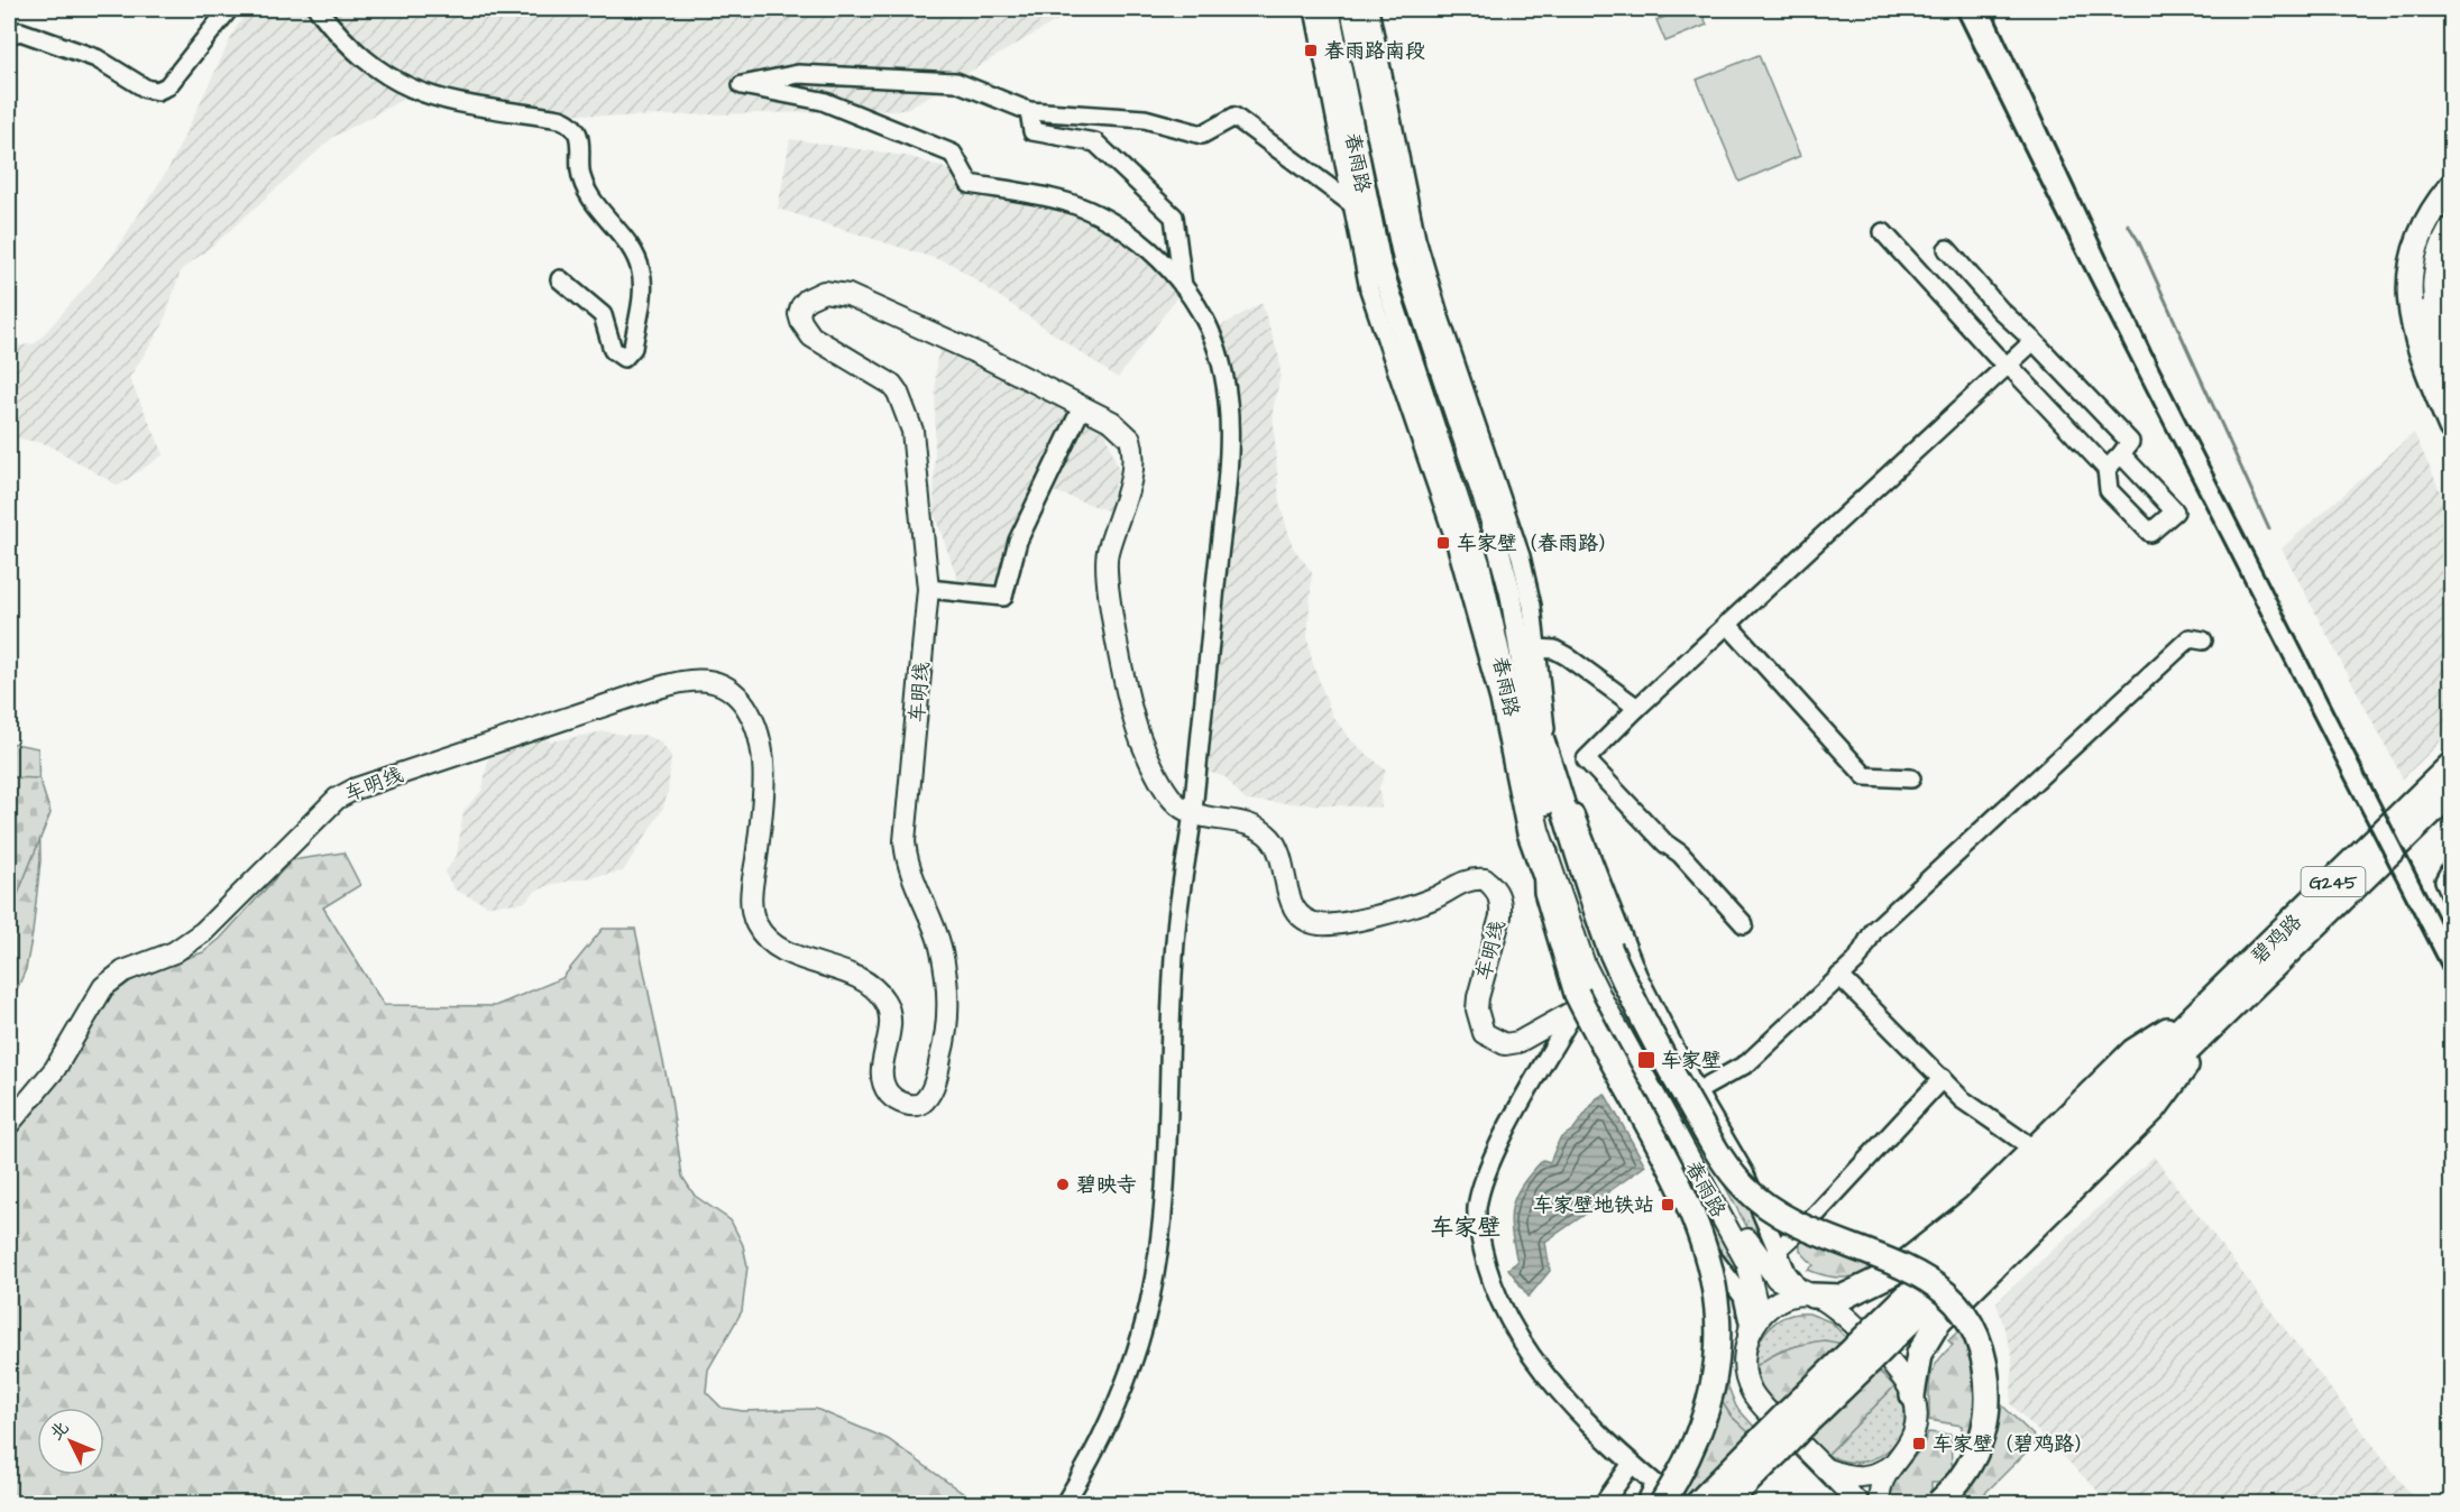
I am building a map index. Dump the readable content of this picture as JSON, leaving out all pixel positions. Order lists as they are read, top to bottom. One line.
{"streets":{"highway":["G245","碧鸡路"],"main road":["春雨路","车明线"]},"crossings":[["G245","碧鸡路"]],"districts":["车家壁"],"places":{"transit":["春雨路南段","车家壁（春雨路）","车家壁","车家壁地铁站","车家壁（碧鸡路）"],"other":["碧映寺"]},"north":"top left"}
